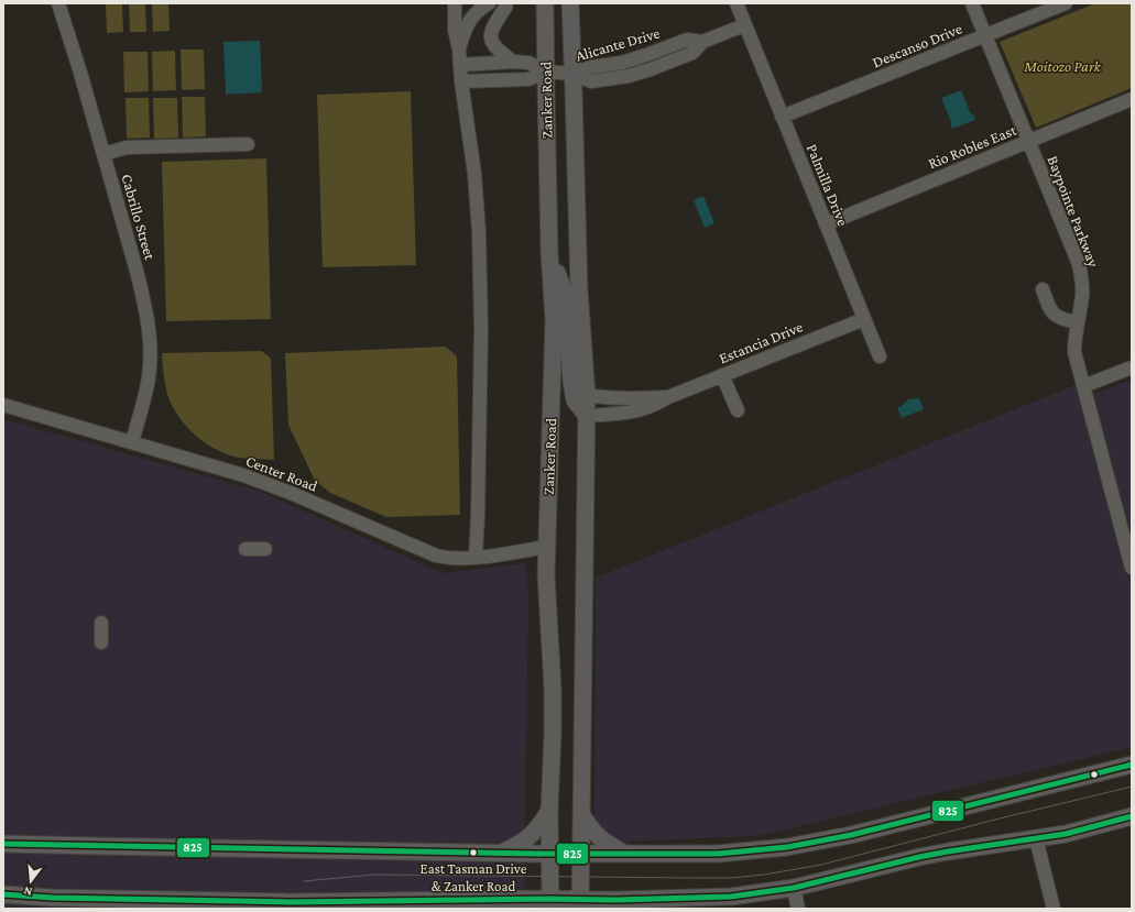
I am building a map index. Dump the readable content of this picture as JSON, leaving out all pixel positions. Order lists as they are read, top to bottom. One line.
{"streets":{"main road":["Zanker Road"],"street":["Alicante Drive","Descanso Drive","Rio Robles East","Palmilla Drive","Baypointe Parkway","Cabrillo Street","Estancia Drive","Center Road"]},"crossings":[["Alicante Drive","Zanker Road"],["Alicante Drive","Palmilla Drive"],["Descanso Drive","Palmilla Drive"],["Descanso Drive","Baypointe Parkway"],["Zanker Road","Estancia Drive"],["Zanker Road","Center Road"],["Rio Robles East","Palmilla Drive"],["Rio Robles East","Baypointe Parkway"],["Palmilla Drive","Estancia Drive"],["Cabrillo Street","Center Road"]],"parks":["Moitozo Park"],"places":["East Tasman Drive & Zanker Road"],"lines":["transit line 825"],"north":"bottom"}
